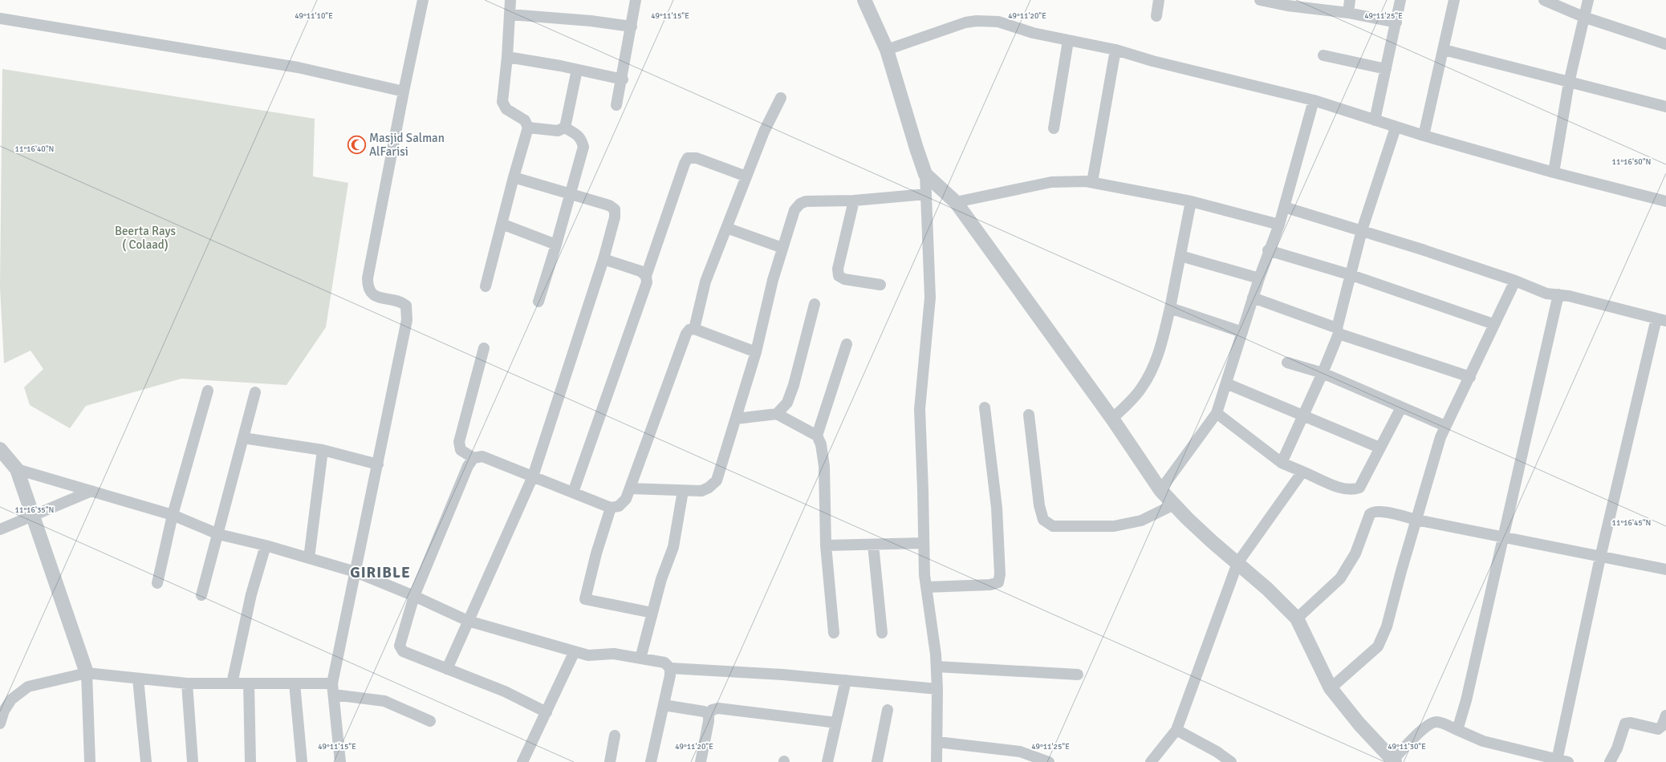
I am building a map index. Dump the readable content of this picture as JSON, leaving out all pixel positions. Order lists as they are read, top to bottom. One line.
{"districts":["GIRIBLE"],"parks":["Beerta Rays ( Colaad)"],"places":{"mosque":["Masjid Salman AlFarisi"]},"coordinates":["49°11'10\"E","49°11'15\"E","49°11'20\"E","49°11'25\"E","11°16'40\"N","11°16'50\"N","11°16'35\"N","11°16'45\"N","49°11'30\"E"]}
